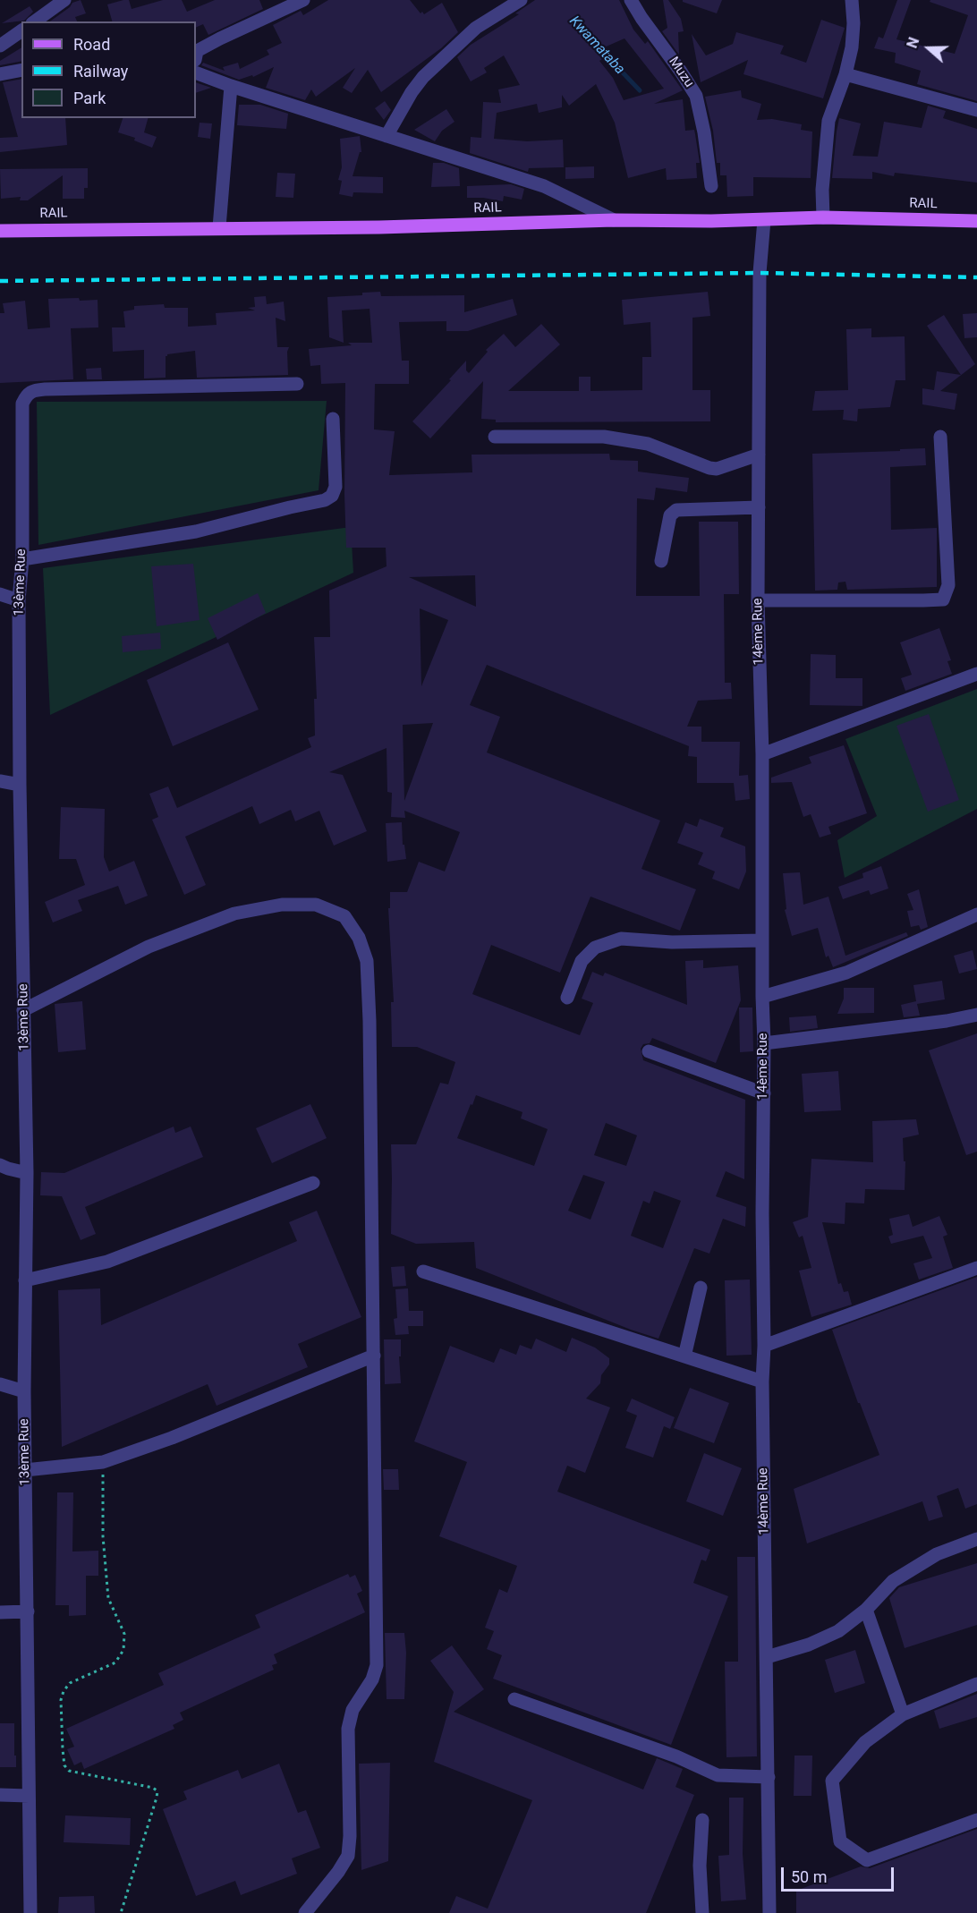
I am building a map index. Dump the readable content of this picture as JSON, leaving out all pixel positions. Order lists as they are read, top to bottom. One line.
{"streets":{"main road":["RAIL"],"street":["Muzu","13ème Rue","14ème Rue"]},"crossings":[["RAIL","14ème Rue"]],"water":["Kwamataba"],"legend":["Road","Railway","Park"],"scale_bar":"50 m","north":"left"}
